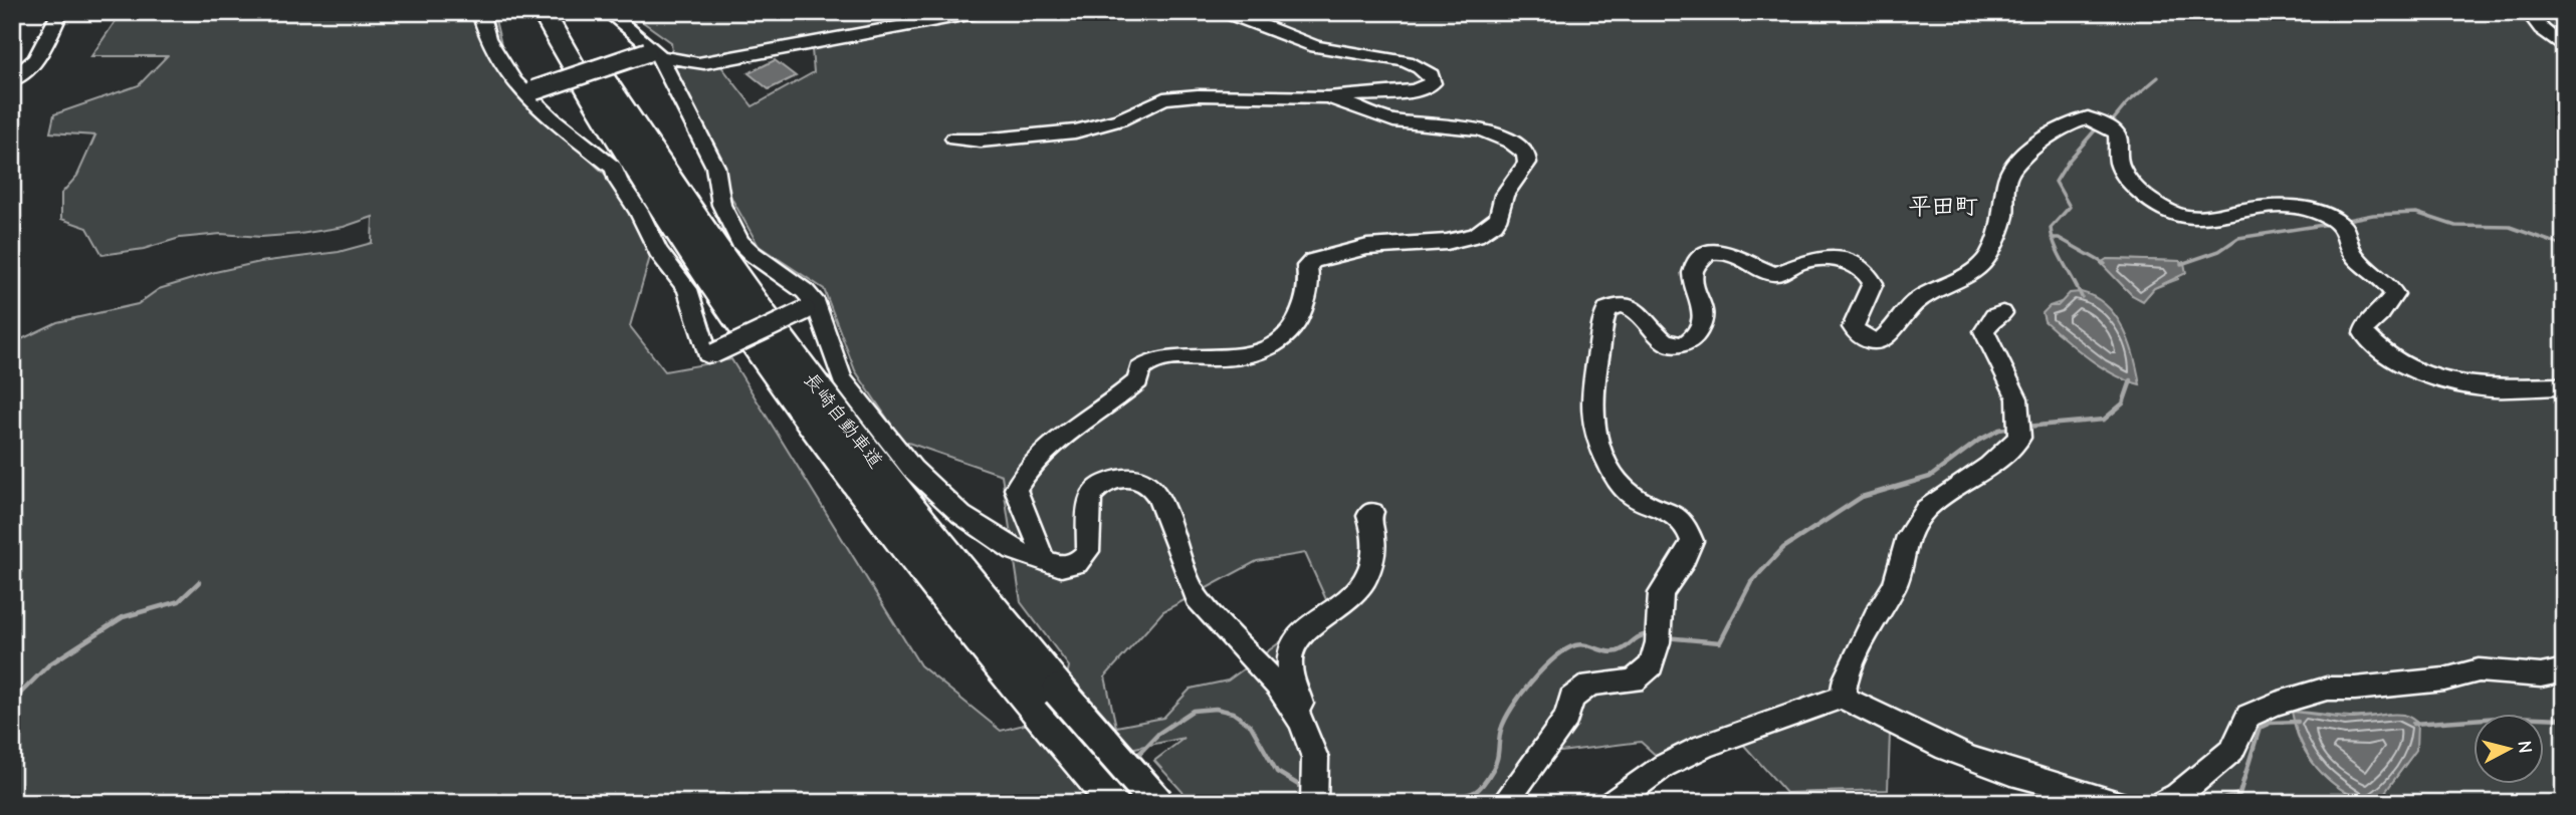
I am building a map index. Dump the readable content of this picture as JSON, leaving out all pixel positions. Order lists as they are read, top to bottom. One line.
{"streets":{"highway":["長崎自動車道"]},"districts":["平田町"],"north":"right"}
